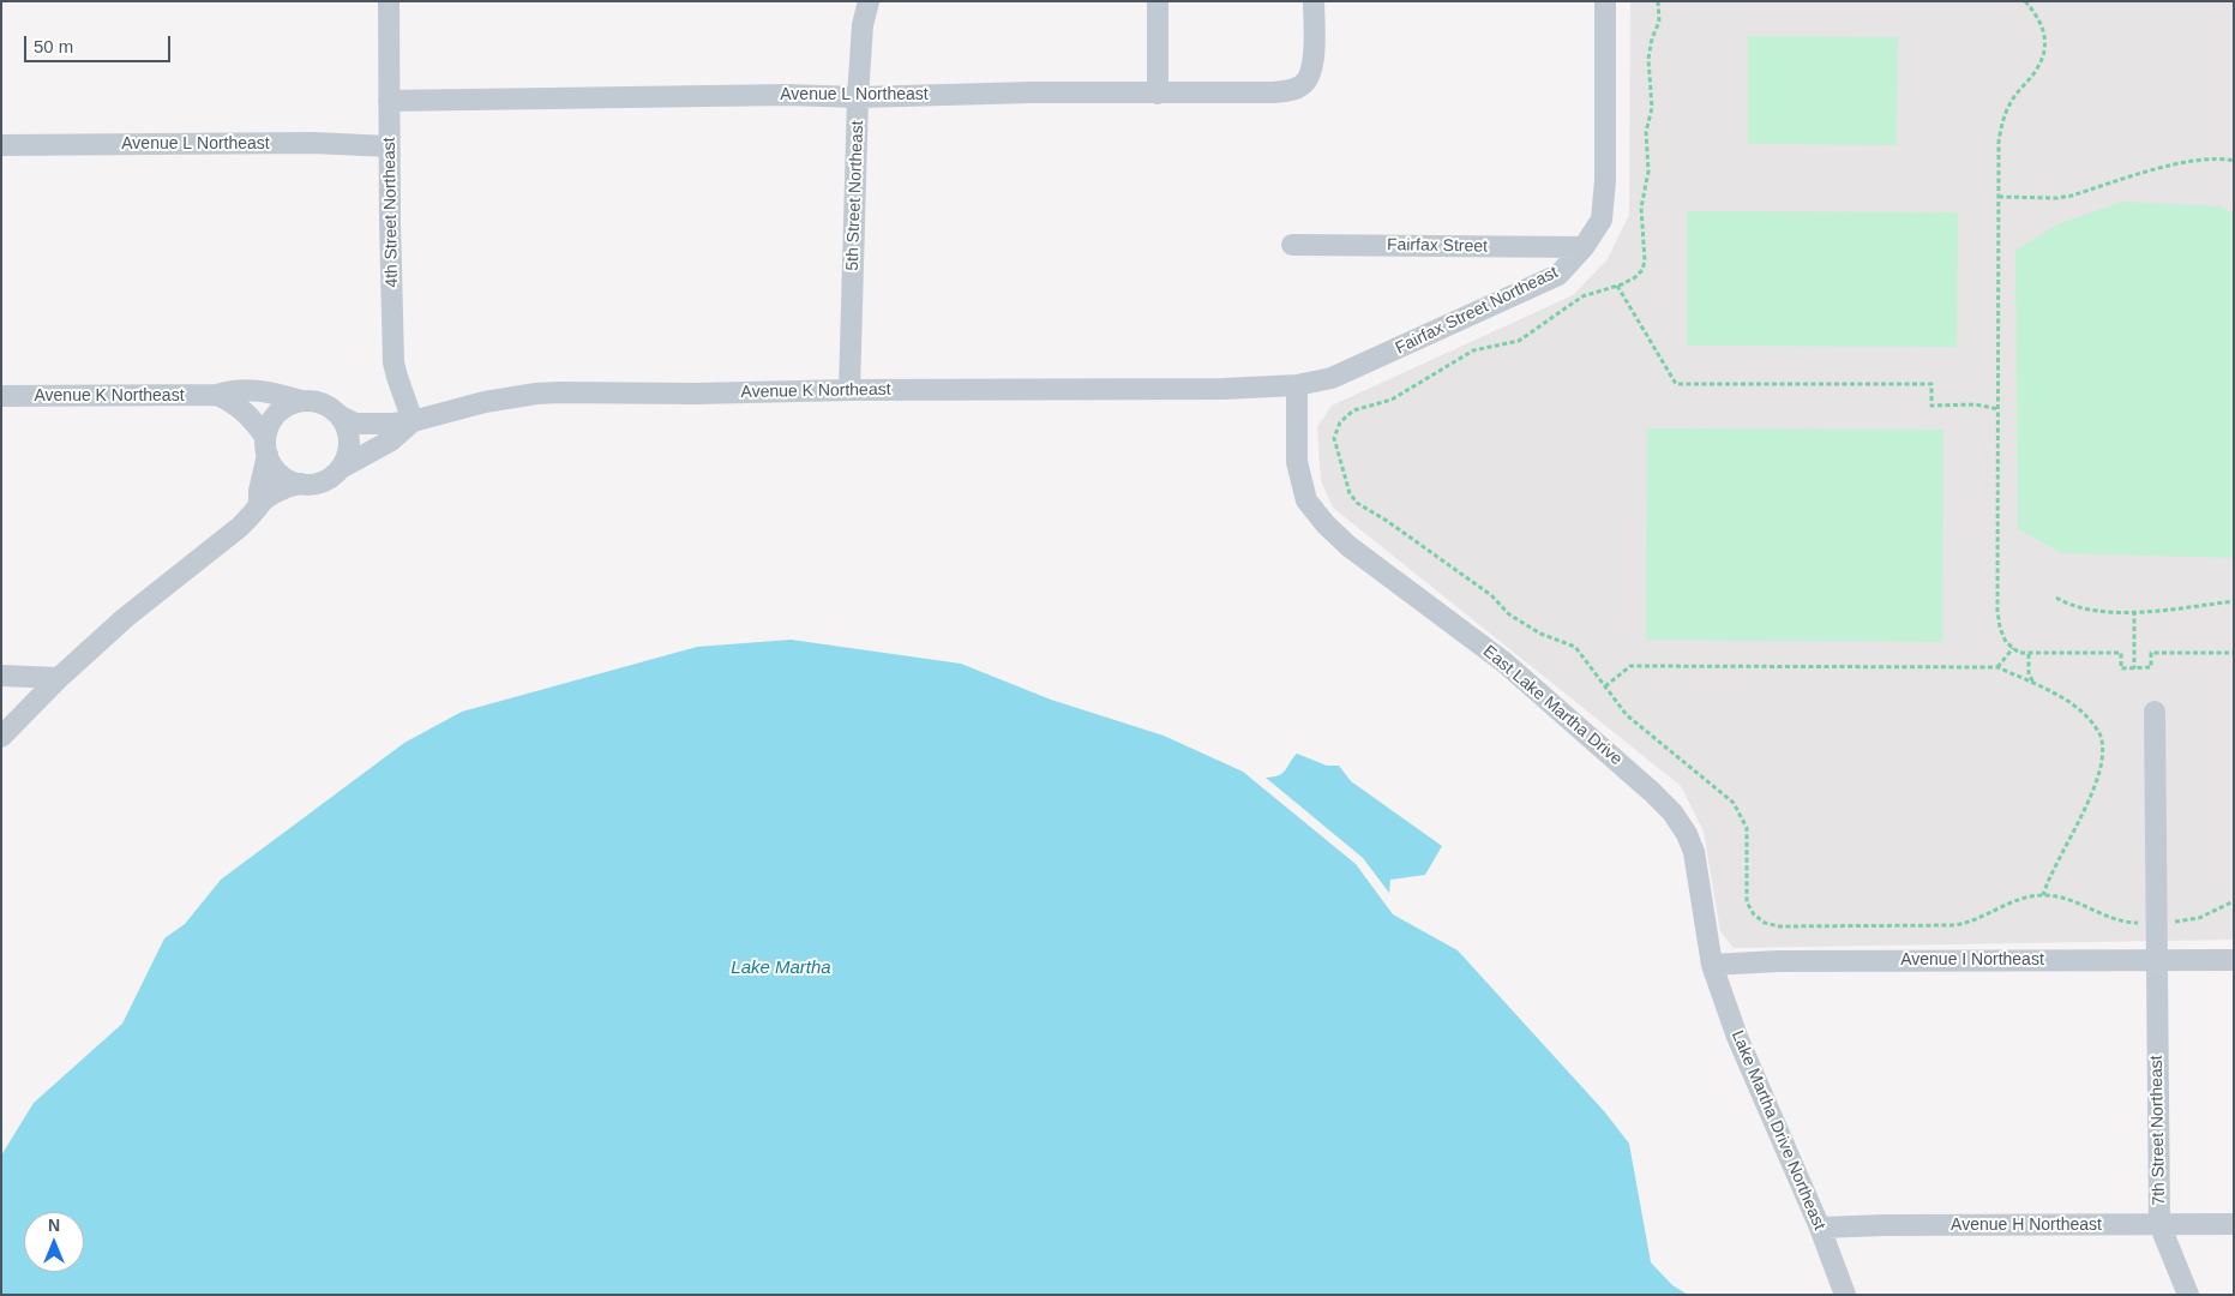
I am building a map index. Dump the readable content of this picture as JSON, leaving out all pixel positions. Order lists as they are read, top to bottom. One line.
{"streets":{"street":["Avenue L Northeast","5th Street Northeast","4th Street Northeast","Fairfax Street","Fairfax Street Northeast","Avenue K Northeast","East Lake Martha Drive","Avenue I Northeast","Lake Martha Drive Northeast","7th Street Northeast","Avenue H Northeast"]},"crossings":[["Avenue L Northeast","5th Street Northeast"],["Avenue L Northeast","4th Street Northeast"],["5th Street Northeast","Avenue K Northeast"],["4th Street Northeast","Avenue K Northeast"],["Fairfax Street","Fairfax Street Northeast"],["Fairfax Street Northeast","Avenue K Northeast"],["Fairfax Street Northeast","East Lake Martha Drive"],["East Lake Martha Drive","Avenue I Northeast"],["East Lake Martha Drive","Lake Martha Drive Northeast"],["Avenue I Northeast","Lake Martha Drive Northeast"],["Avenue I Northeast","7th Street Northeast"],["Lake Martha Drive Northeast","Avenue H Northeast"],["7th Street Northeast","Avenue H Northeast"]],"water":["Lake Martha"],"scale_bar":"50 m","north":"top"}
